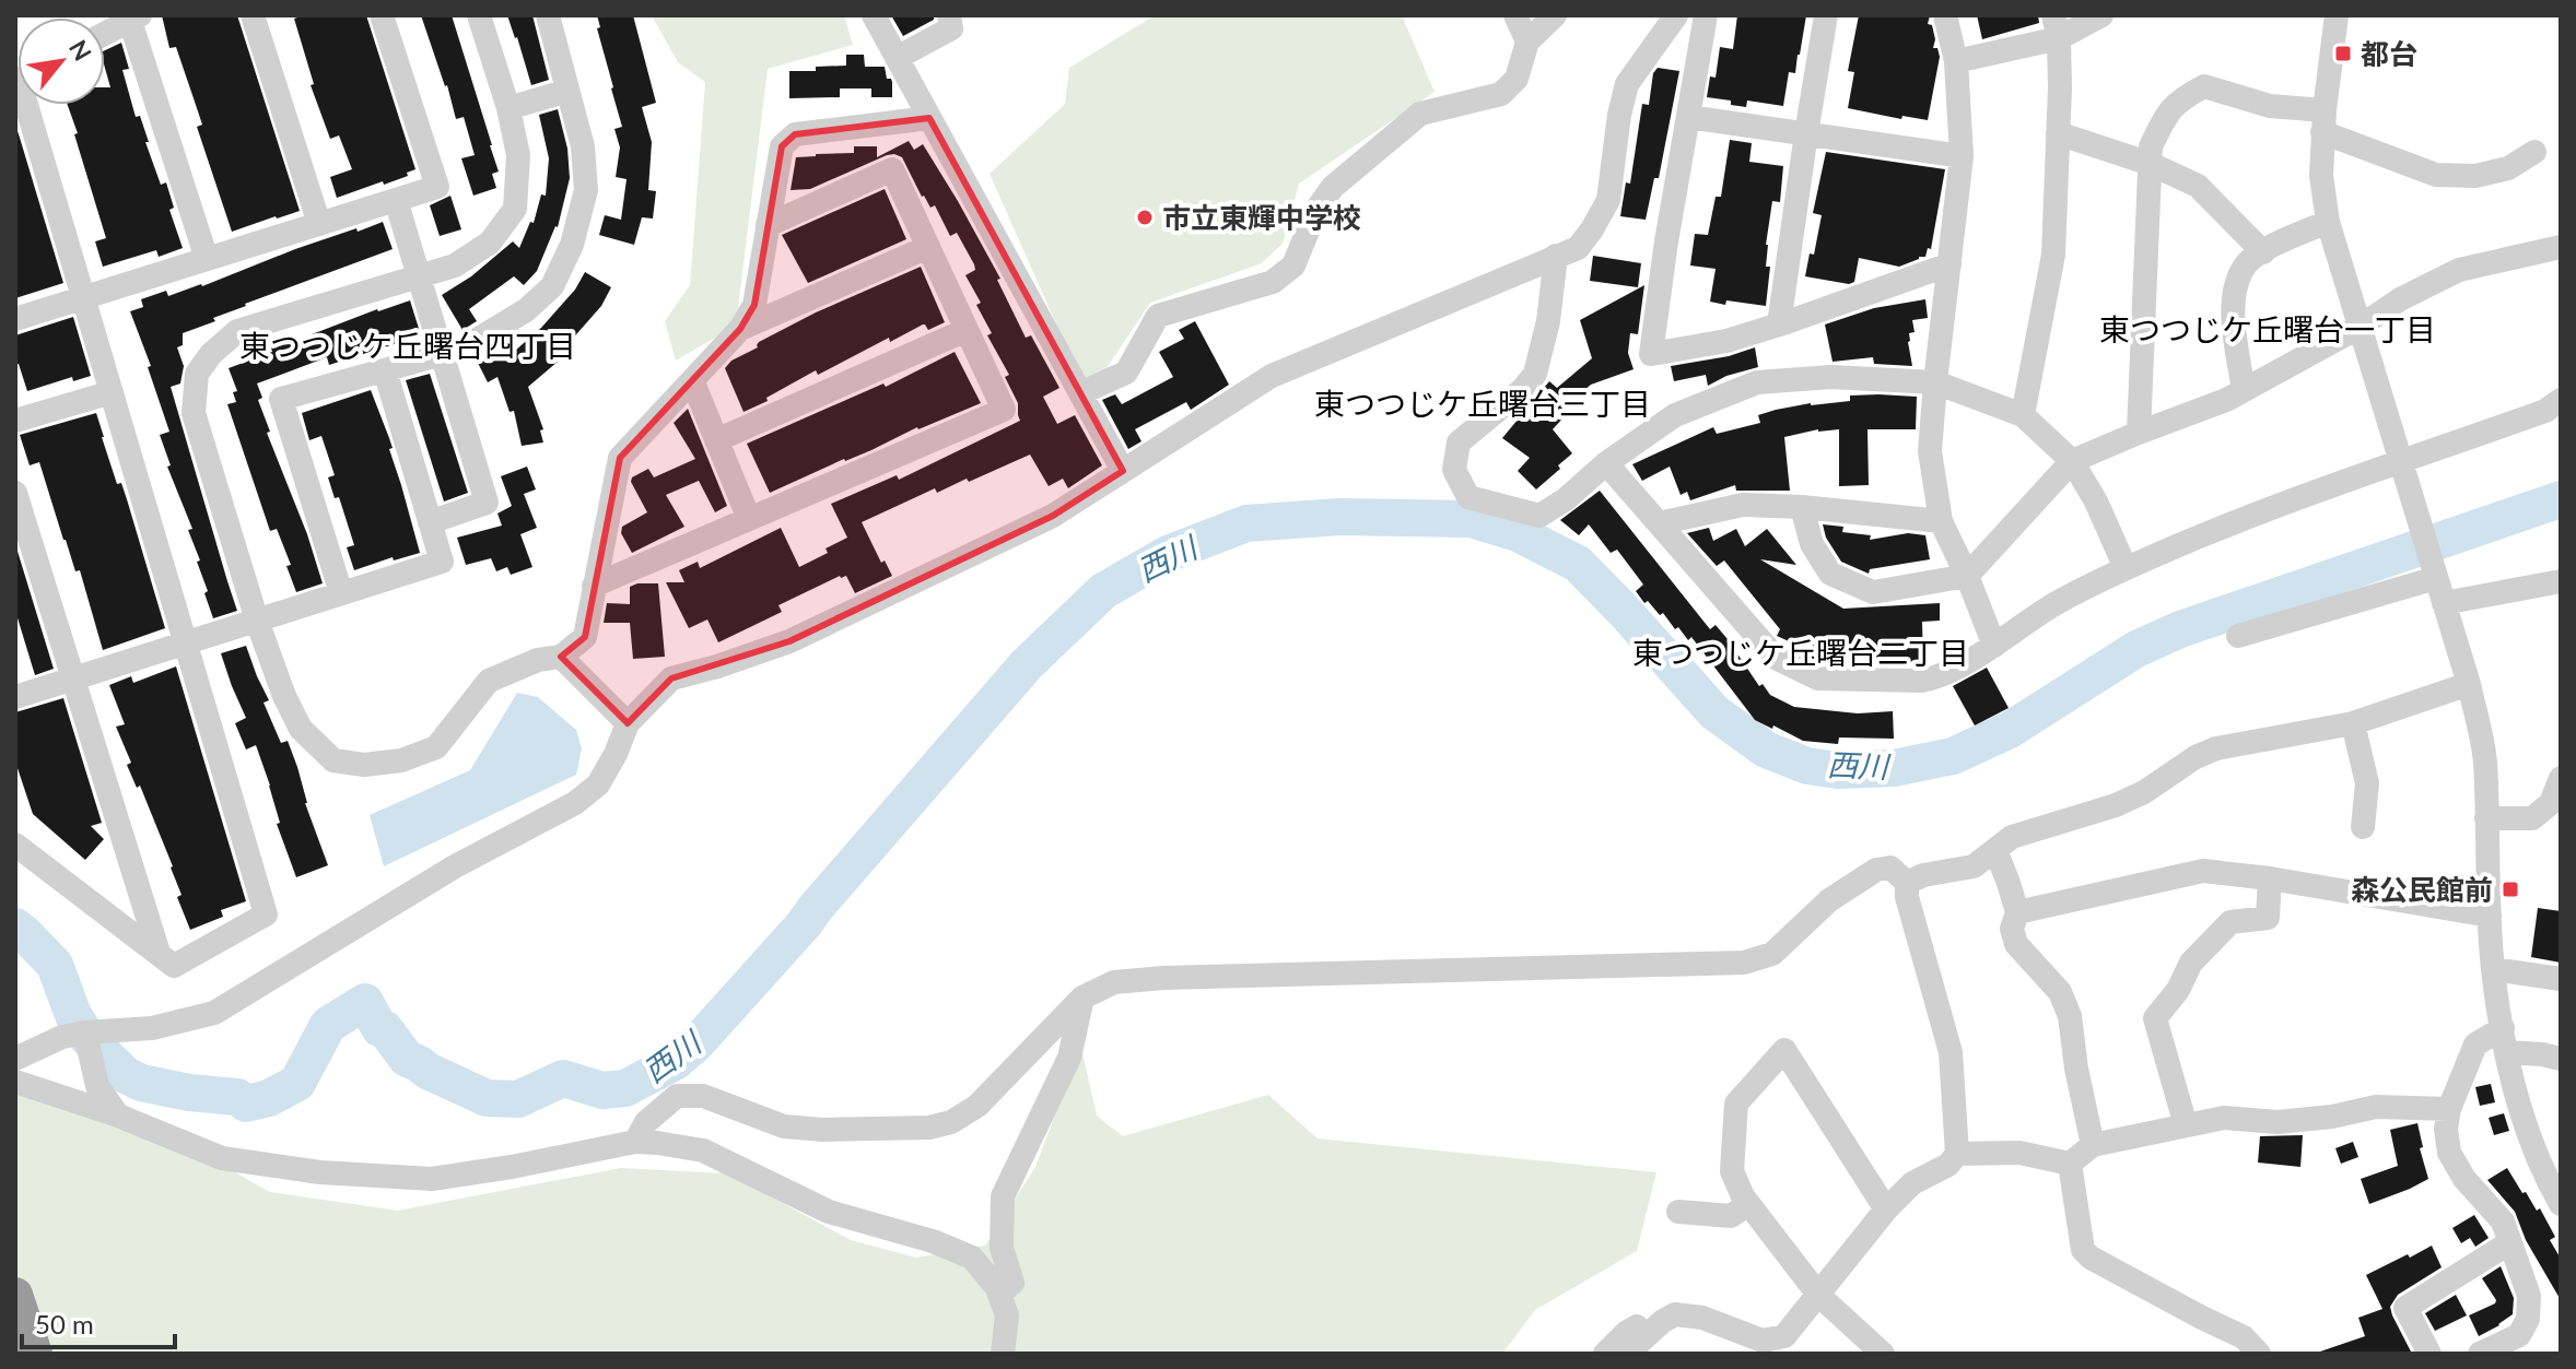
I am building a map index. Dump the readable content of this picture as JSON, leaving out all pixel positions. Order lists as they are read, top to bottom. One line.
{"districts":["東つつじケ丘曙台一丁目","東つつじケ丘曙台四丁目","東つつじケ丘曙台三丁目","東つつじケ丘曙台二丁目"],"water":["西川"],"places":{"transit":["都台","森公民館前"],"other":["市立東輝中学校"]},"scale_bar":"50 m","north":"top right"}
